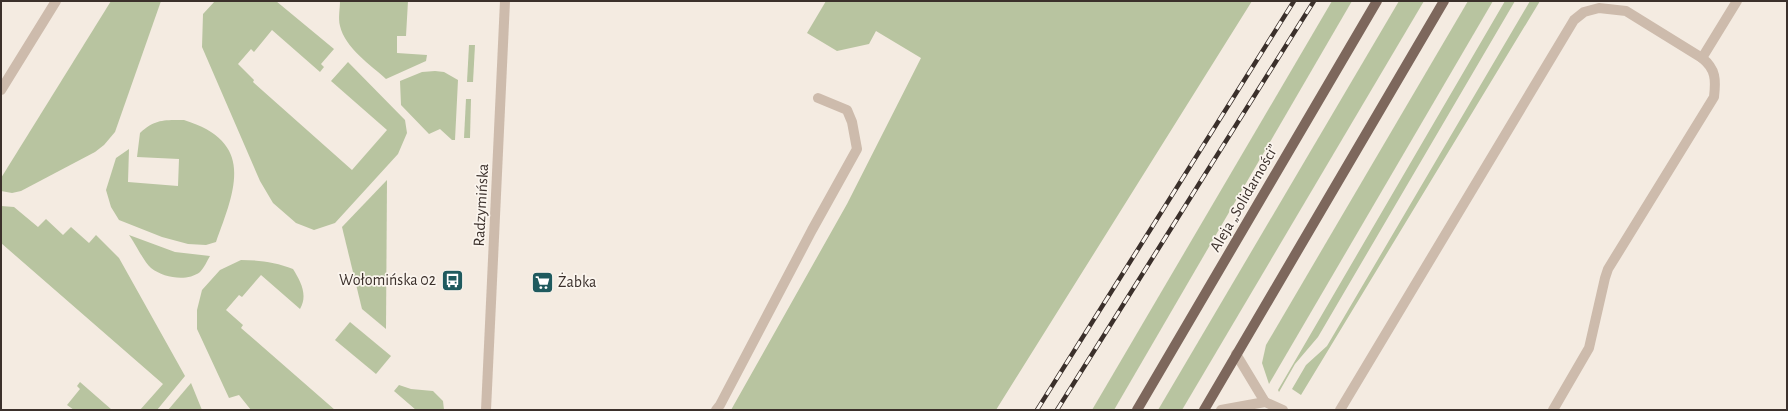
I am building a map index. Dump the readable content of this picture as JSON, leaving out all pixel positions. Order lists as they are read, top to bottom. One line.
{"streets":{"main road":["Aleja „Solidarności”"],"street":["Radzymińska"]},"places":{"bus stop":["Wołomińska 02"],"supermarket":["Żabka"]}}
